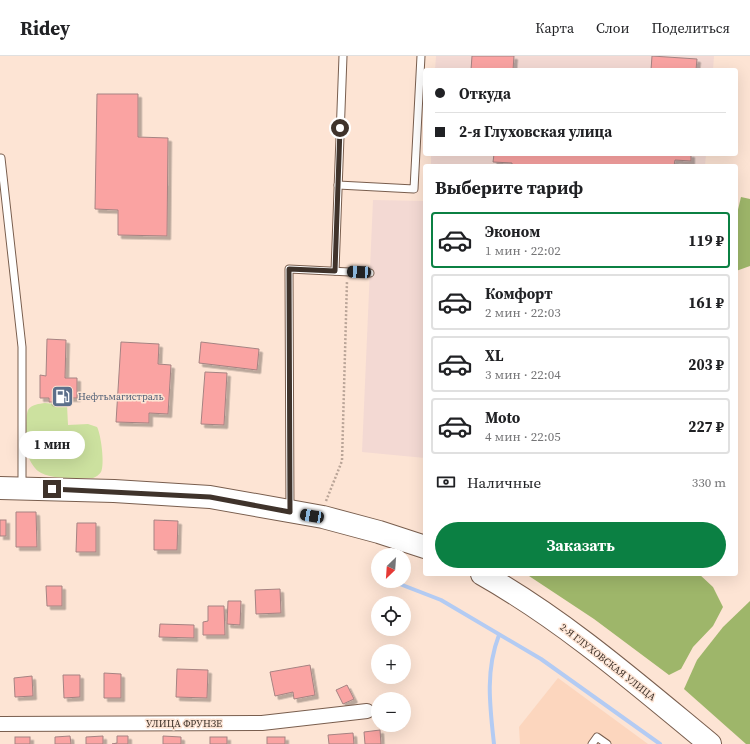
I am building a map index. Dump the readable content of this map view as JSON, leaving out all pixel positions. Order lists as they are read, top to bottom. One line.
{"streets":{"highway":["2-Я ГЛУХОВСКАЯ УЛИЦА"],"street":["УЛИЦА ФРУНЗЕ"]},"places":{"fuel station":["Нефтьмагистраль"]},"north":"bottom left","page":{"header":"Ridey","nav":["Карта","Слои","Поделиться"],"banner":["Откуда","2-я Глуховская улица"],"heading":"Выберите тариф","list":[{"name":"Эконом","note":"1 мин · 22:02","value":"119 ₽"},{"name":"Комфорт","note":"2 мин · 22:03","value":"161 ₽"},{"name":"XL","note":"3 мин · 22:04","value":"203 ₽"},{"name":"Moto","note":"4 мин · 22:05","value":"227 ₽"}],"bubble":"1 мин","pay":["Наличные","330 m"],"buttons":"Заказать","map_buttons":["+","−"]}}
